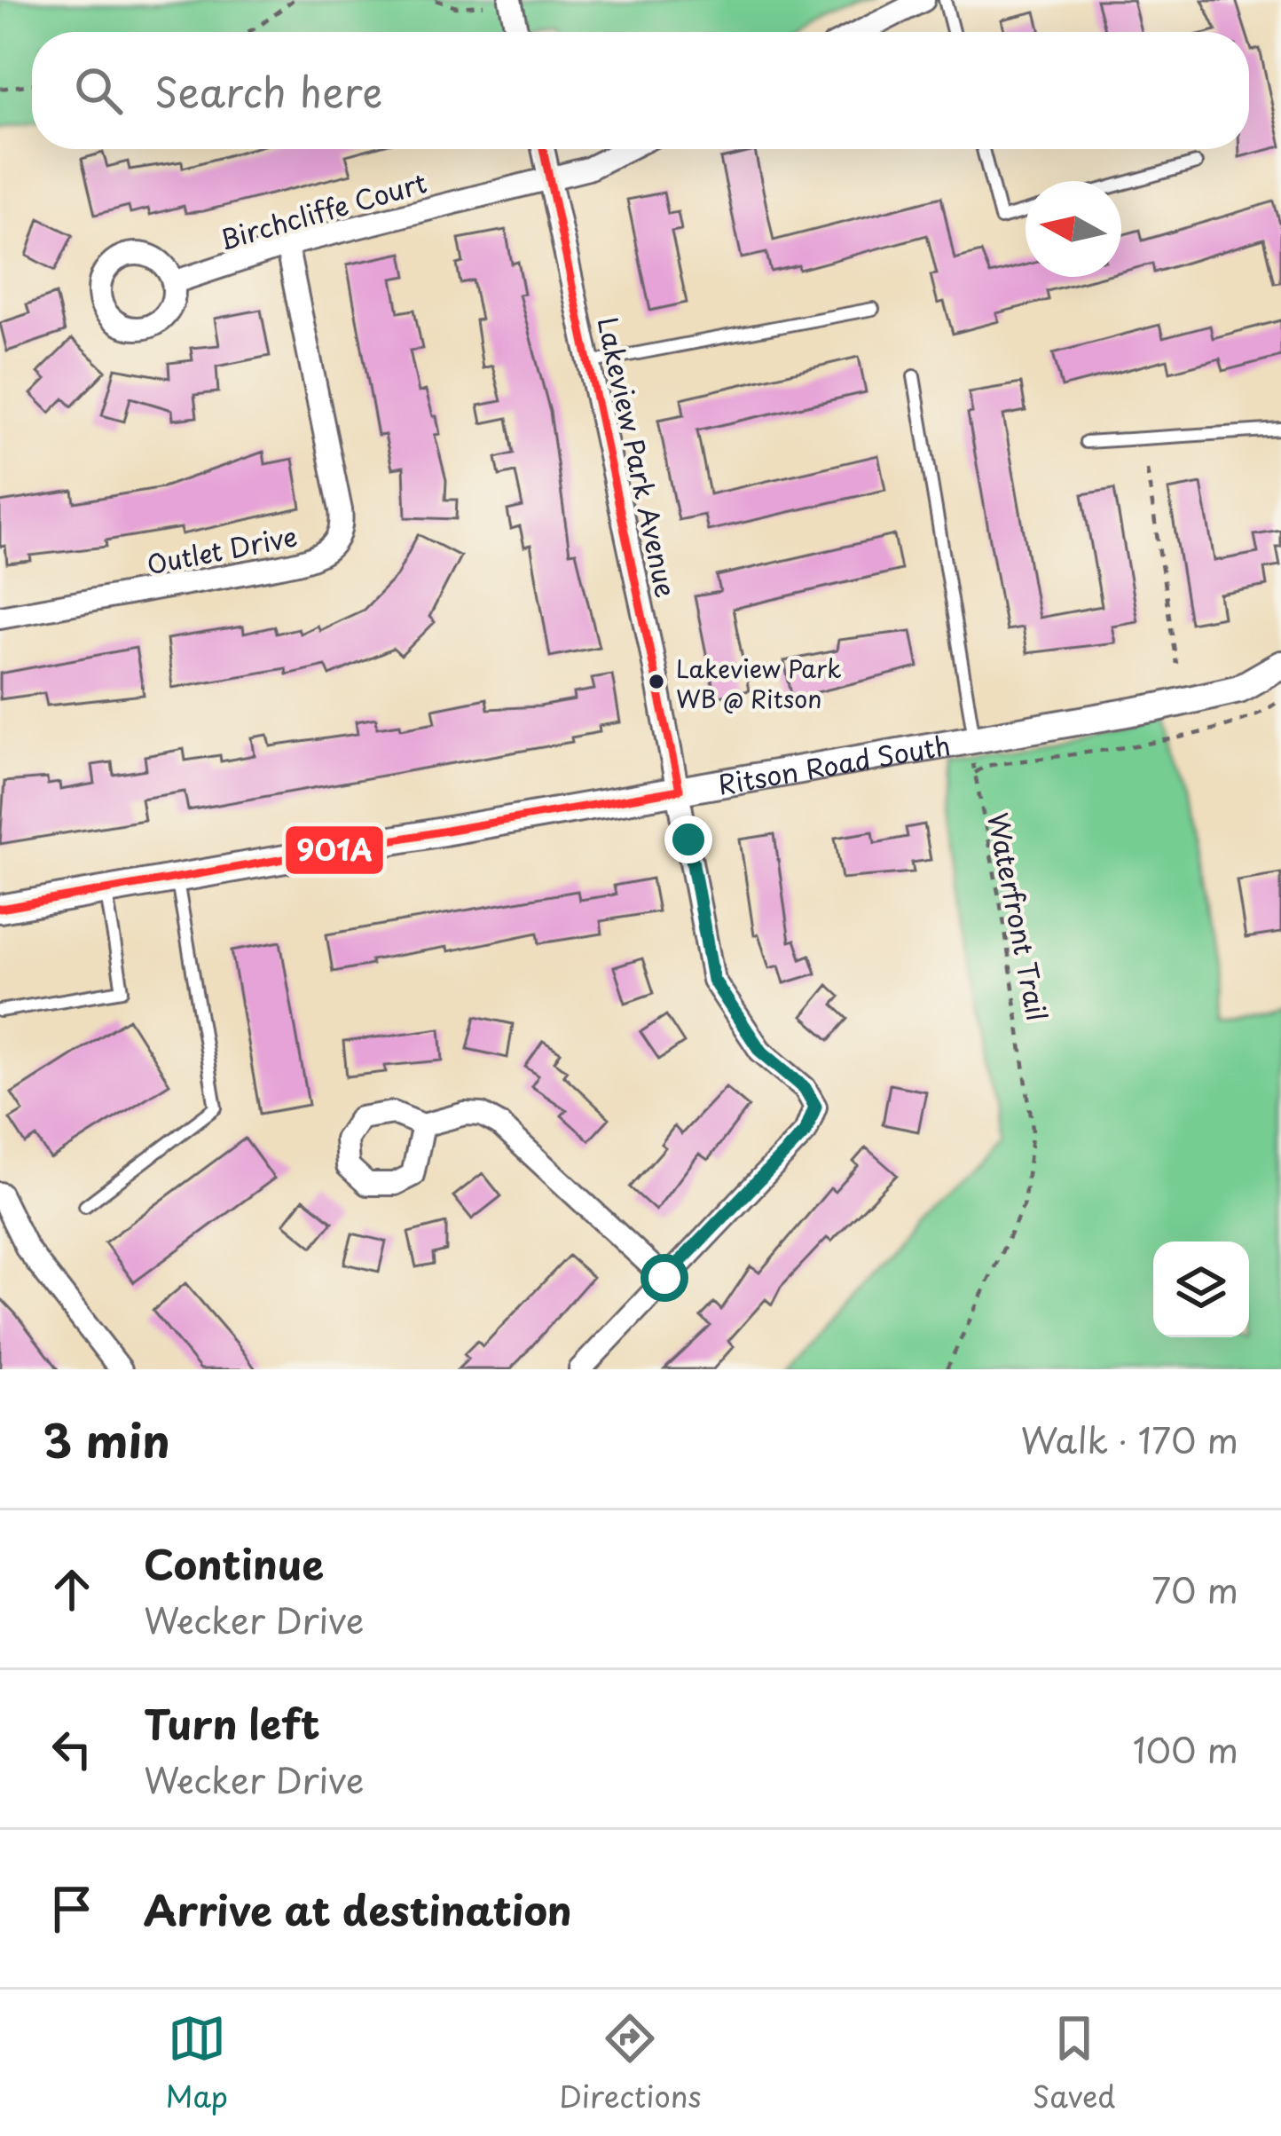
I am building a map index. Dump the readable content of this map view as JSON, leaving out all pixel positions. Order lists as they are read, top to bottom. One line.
{"streets":{"street":["Birchcliffe Court","Lakeview Park Avenue","Outlet Drive","Ritson Road South"],"path":["Waterfront Trail"]},"crossings":[["Birchcliffe Court","Lakeview Park Avenue"],["Birchcliffe Court","Outlet Drive"],["Lakeview Park Avenue","Ritson Road South"]],"places":["Lakeview Park WB @ Ritson"],"lines":["transit line 901A"],"north":"left","page":{"search":"Search here","heading":["3 min","Walk · 170 m"],"list":[["Continue","Wecker Drive","70 m"],["Turn left","Wecker Drive","100 m"],"Arrive at destination"],"nav":["Map","Directions","Saved"]}}
